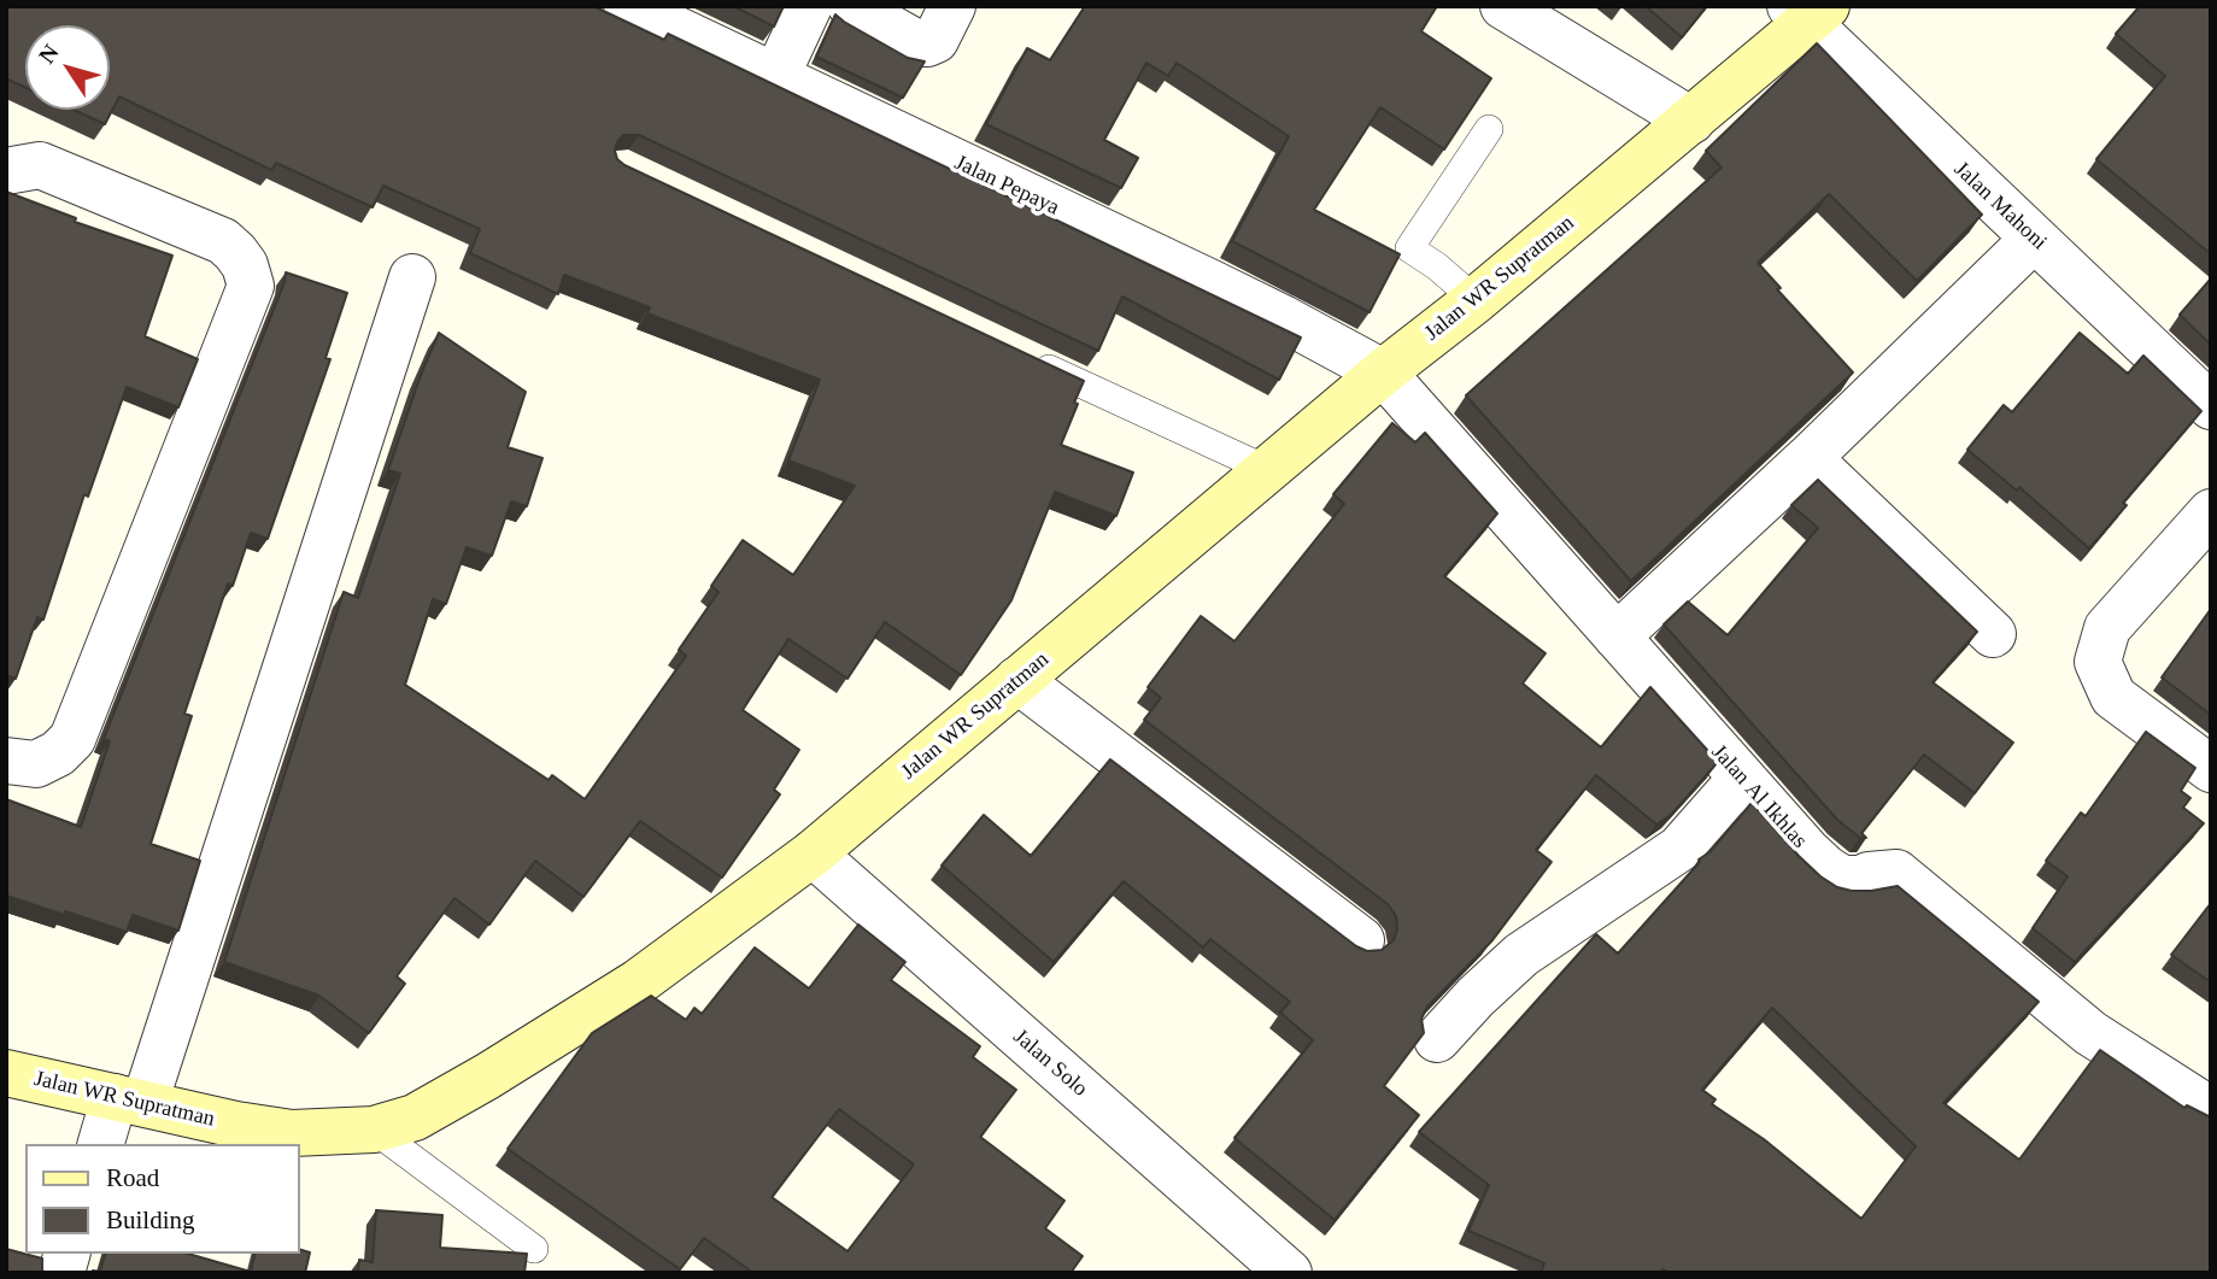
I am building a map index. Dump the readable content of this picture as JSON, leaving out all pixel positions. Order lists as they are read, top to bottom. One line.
{"streets":{"main road":["Jalan WR Supratman"],"street":["Jalan Pepaya","Jalan Mahoni","Jalan Al Ikhlas","Jalan Solo"]},"crossings":[["Jalan Pepaya","Jalan WR Supratman"],["Jalan Pepaya","Jalan Al Ikhlas"],["Jalan Mahoni","Jalan WR Supratman"],["Jalan WR Supratman","Jalan Al Ikhlas"],["Jalan WR Supratman","Jalan Solo"]],"legend":["Road","Building"],"north":"top left"}
